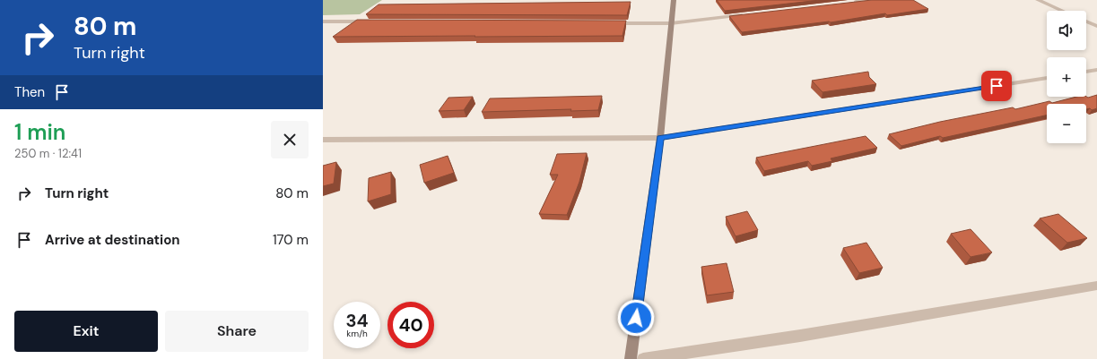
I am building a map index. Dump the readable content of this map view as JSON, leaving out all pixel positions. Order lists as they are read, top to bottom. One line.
{"page":{"turn":["80 m","Turn right"],"map_buttons":["+","−"],"then":"Then","heading":["1 min","250 m · 12:41"],"list":[{"name":"Turn right","value":"80 m"},{"name":"Arrive at destination","value":"170 m"}],"speed":"34 km/h","limit":"40","buttons":["Exit","Share"]}}
